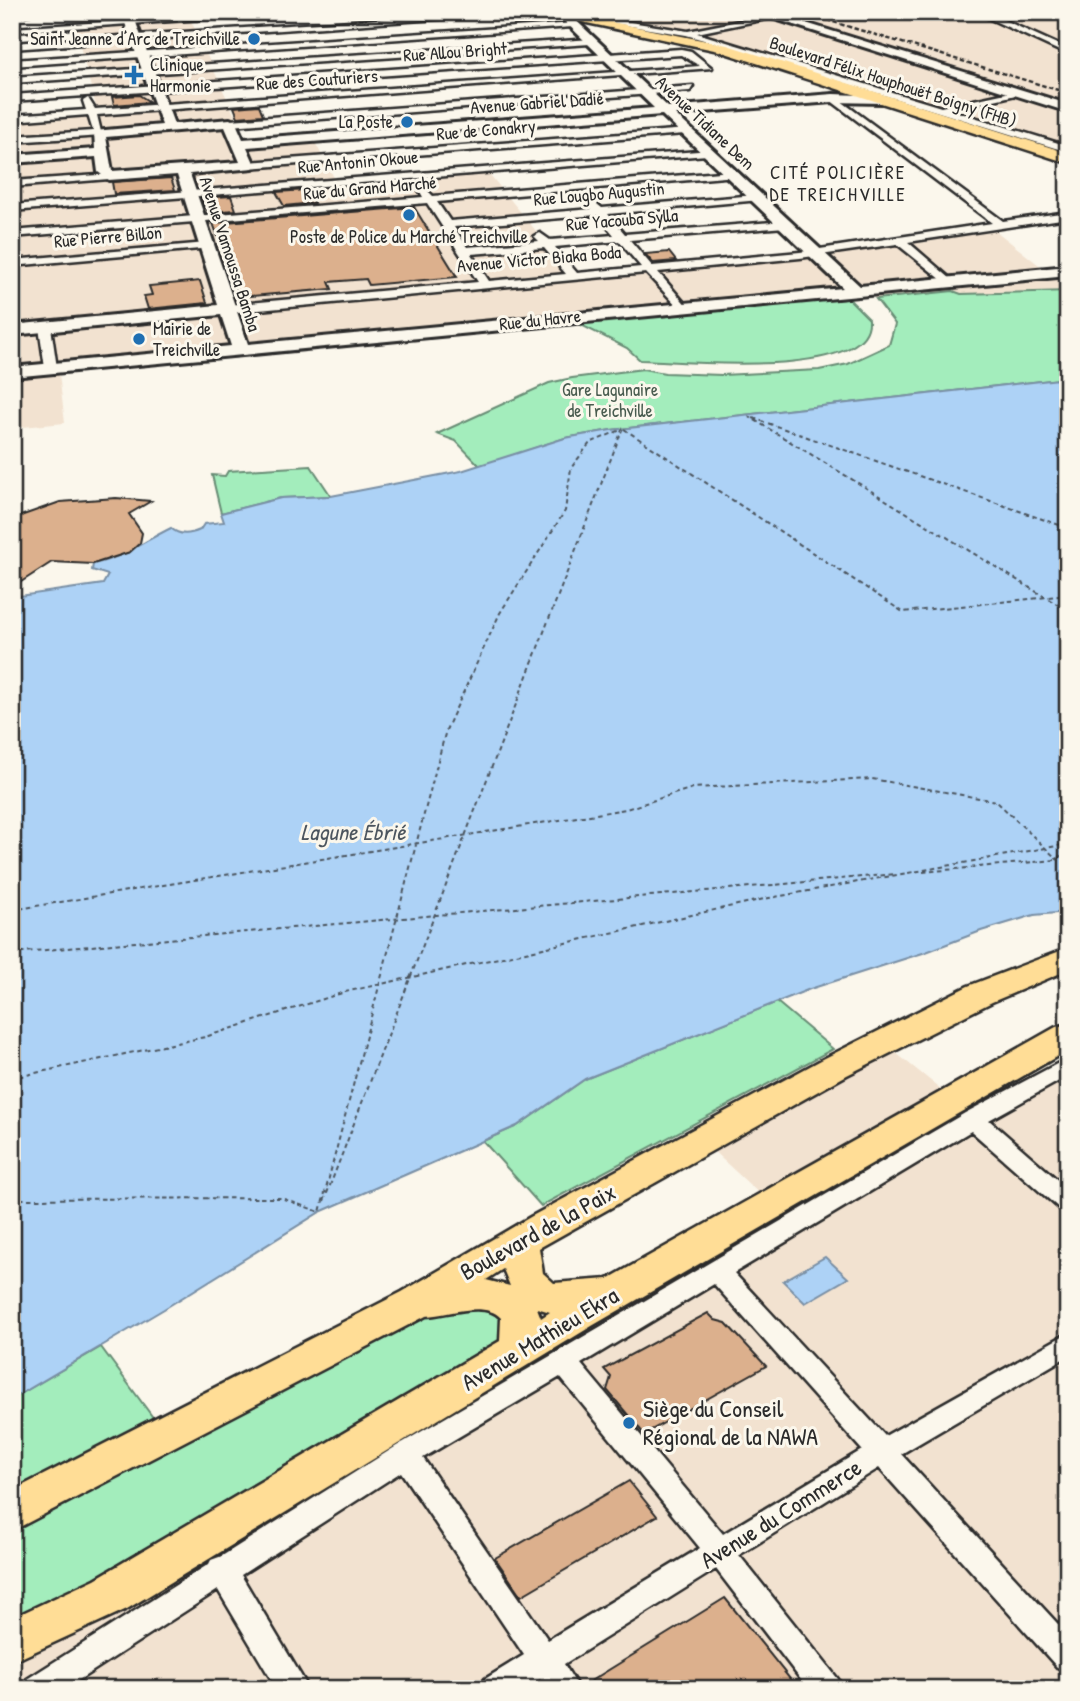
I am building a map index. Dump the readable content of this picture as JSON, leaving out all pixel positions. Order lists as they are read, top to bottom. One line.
{"streets":{"main road":["Boulevard Félix Houphouët Boigny (FHB)","Boulevard de la Paix","Avenue Mathieu Ekra"],"street":["Rue Allou Bright","Rue des Couturiers","Avenue Gabriel Dadié","Avenue Tidiane Dem","Rue de Conakry","Rue Antonin Okoue","Rue du Grand Marché","Rue Lougbo Augustin","Rue Yacouba Sylla","Rue Pierre Billon","Avenue Vamoussa Bamba","Avenue Victor Biaka Boda","Rue du Havre","Avenue du Commerce"]},"crossings":[["Rue Allou Bright","Rue des Couturiers"],["Rue Allou Bright","Avenue Tidiane Dem"],["Rue des Couturiers","Avenue Tidiane Dem"],["Boulevard Félix Houphouët Boigny (FHB)","Avenue Gabriel Dadié"],["Boulevard Félix Houphouët Boigny (FHB)","Avenue Tidiane Dem"],["Avenue Gabriel Dadié","Avenue Tidiane Dem"],["Avenue Tidiane Dem","Rue de Conakry"],["Avenue Tidiane Dem","Rue Antonin Okoue"],["Avenue Tidiane Dem","Rue du Grand Marché"],["Avenue Tidiane Dem","Rue Lougbo Augustin"],["Avenue Tidiane Dem","Rue Yacouba Sylla"],["Avenue Tidiane Dem","Avenue Victor Biaka Boda"],["Avenue Tidiane Dem","Rue du Havre"],["Rue Antonin Okoue","Avenue Vamoussa Bamba"],["Rue du Grand Marché","Rue Pierre Billon"],["Rue du Grand Marché","Avenue Vamoussa Bamba"],["Rue Pierre Billon","Avenue Vamoussa Bamba"],["Avenue Vamoussa Bamba","Avenue Victor Biaka Boda"],["Avenue Vamoussa Bamba","Rue du Havre"]],"districts":["CITÉ POLICIÈRE DE TREICHVILLE"],"water":["Lagune Ébrié"],"parks":["Gare Lagunaire de Treichville"],"places":{"other":["Saint Jeanne d’Arc de Treichville","La Poste","Poste de Police du Marché Treichville","Mairie de Treichville","Siège du Conseil Régional de la NAWA"],"health":["Clinique Harmonie"]}}
